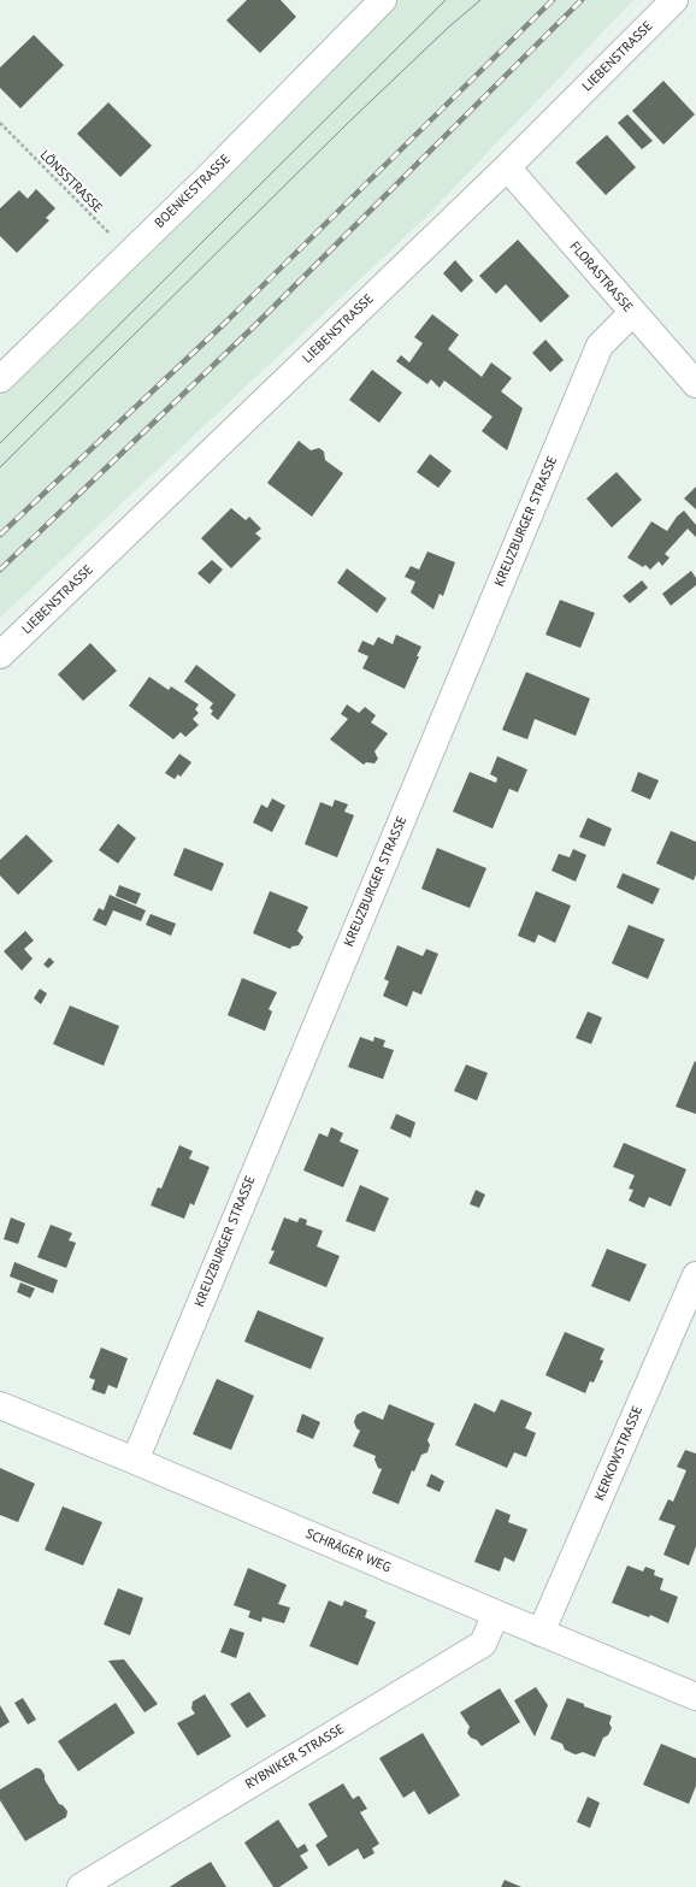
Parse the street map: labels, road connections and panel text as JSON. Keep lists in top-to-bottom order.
{
  "streets": {
    "street": [
      "LIEBENSTRASSE",
      "BOENKESTRASSE",
      "FLORASTRASSE",
      "KREUZBURGER STRASSE",
      "KERKOWSTRASSE",
      "SCHRÄGER WEG",
      "RYBNIKER STRASSE"
    ],
    "path": ["LÖNSSTRASSE"]
  },
  "crossings": [
    ["LIEBENSTRASSE", "FLORASTRASSE"],
    ["LÖNSSTRASSE", "BOENKESTRASSE"],
    ["FLORASTRASSE", "KREUZBURGER STRASSE"],
    ["KREUZBURGER STRASSE", "SCHRÄGER WEG"],
    ["KERKOWSTRASSE", "SCHRÄGER WEG"],
    ["SCHRÄGER WEG", "RYBNIKER STRASSE"]
  ]
}
